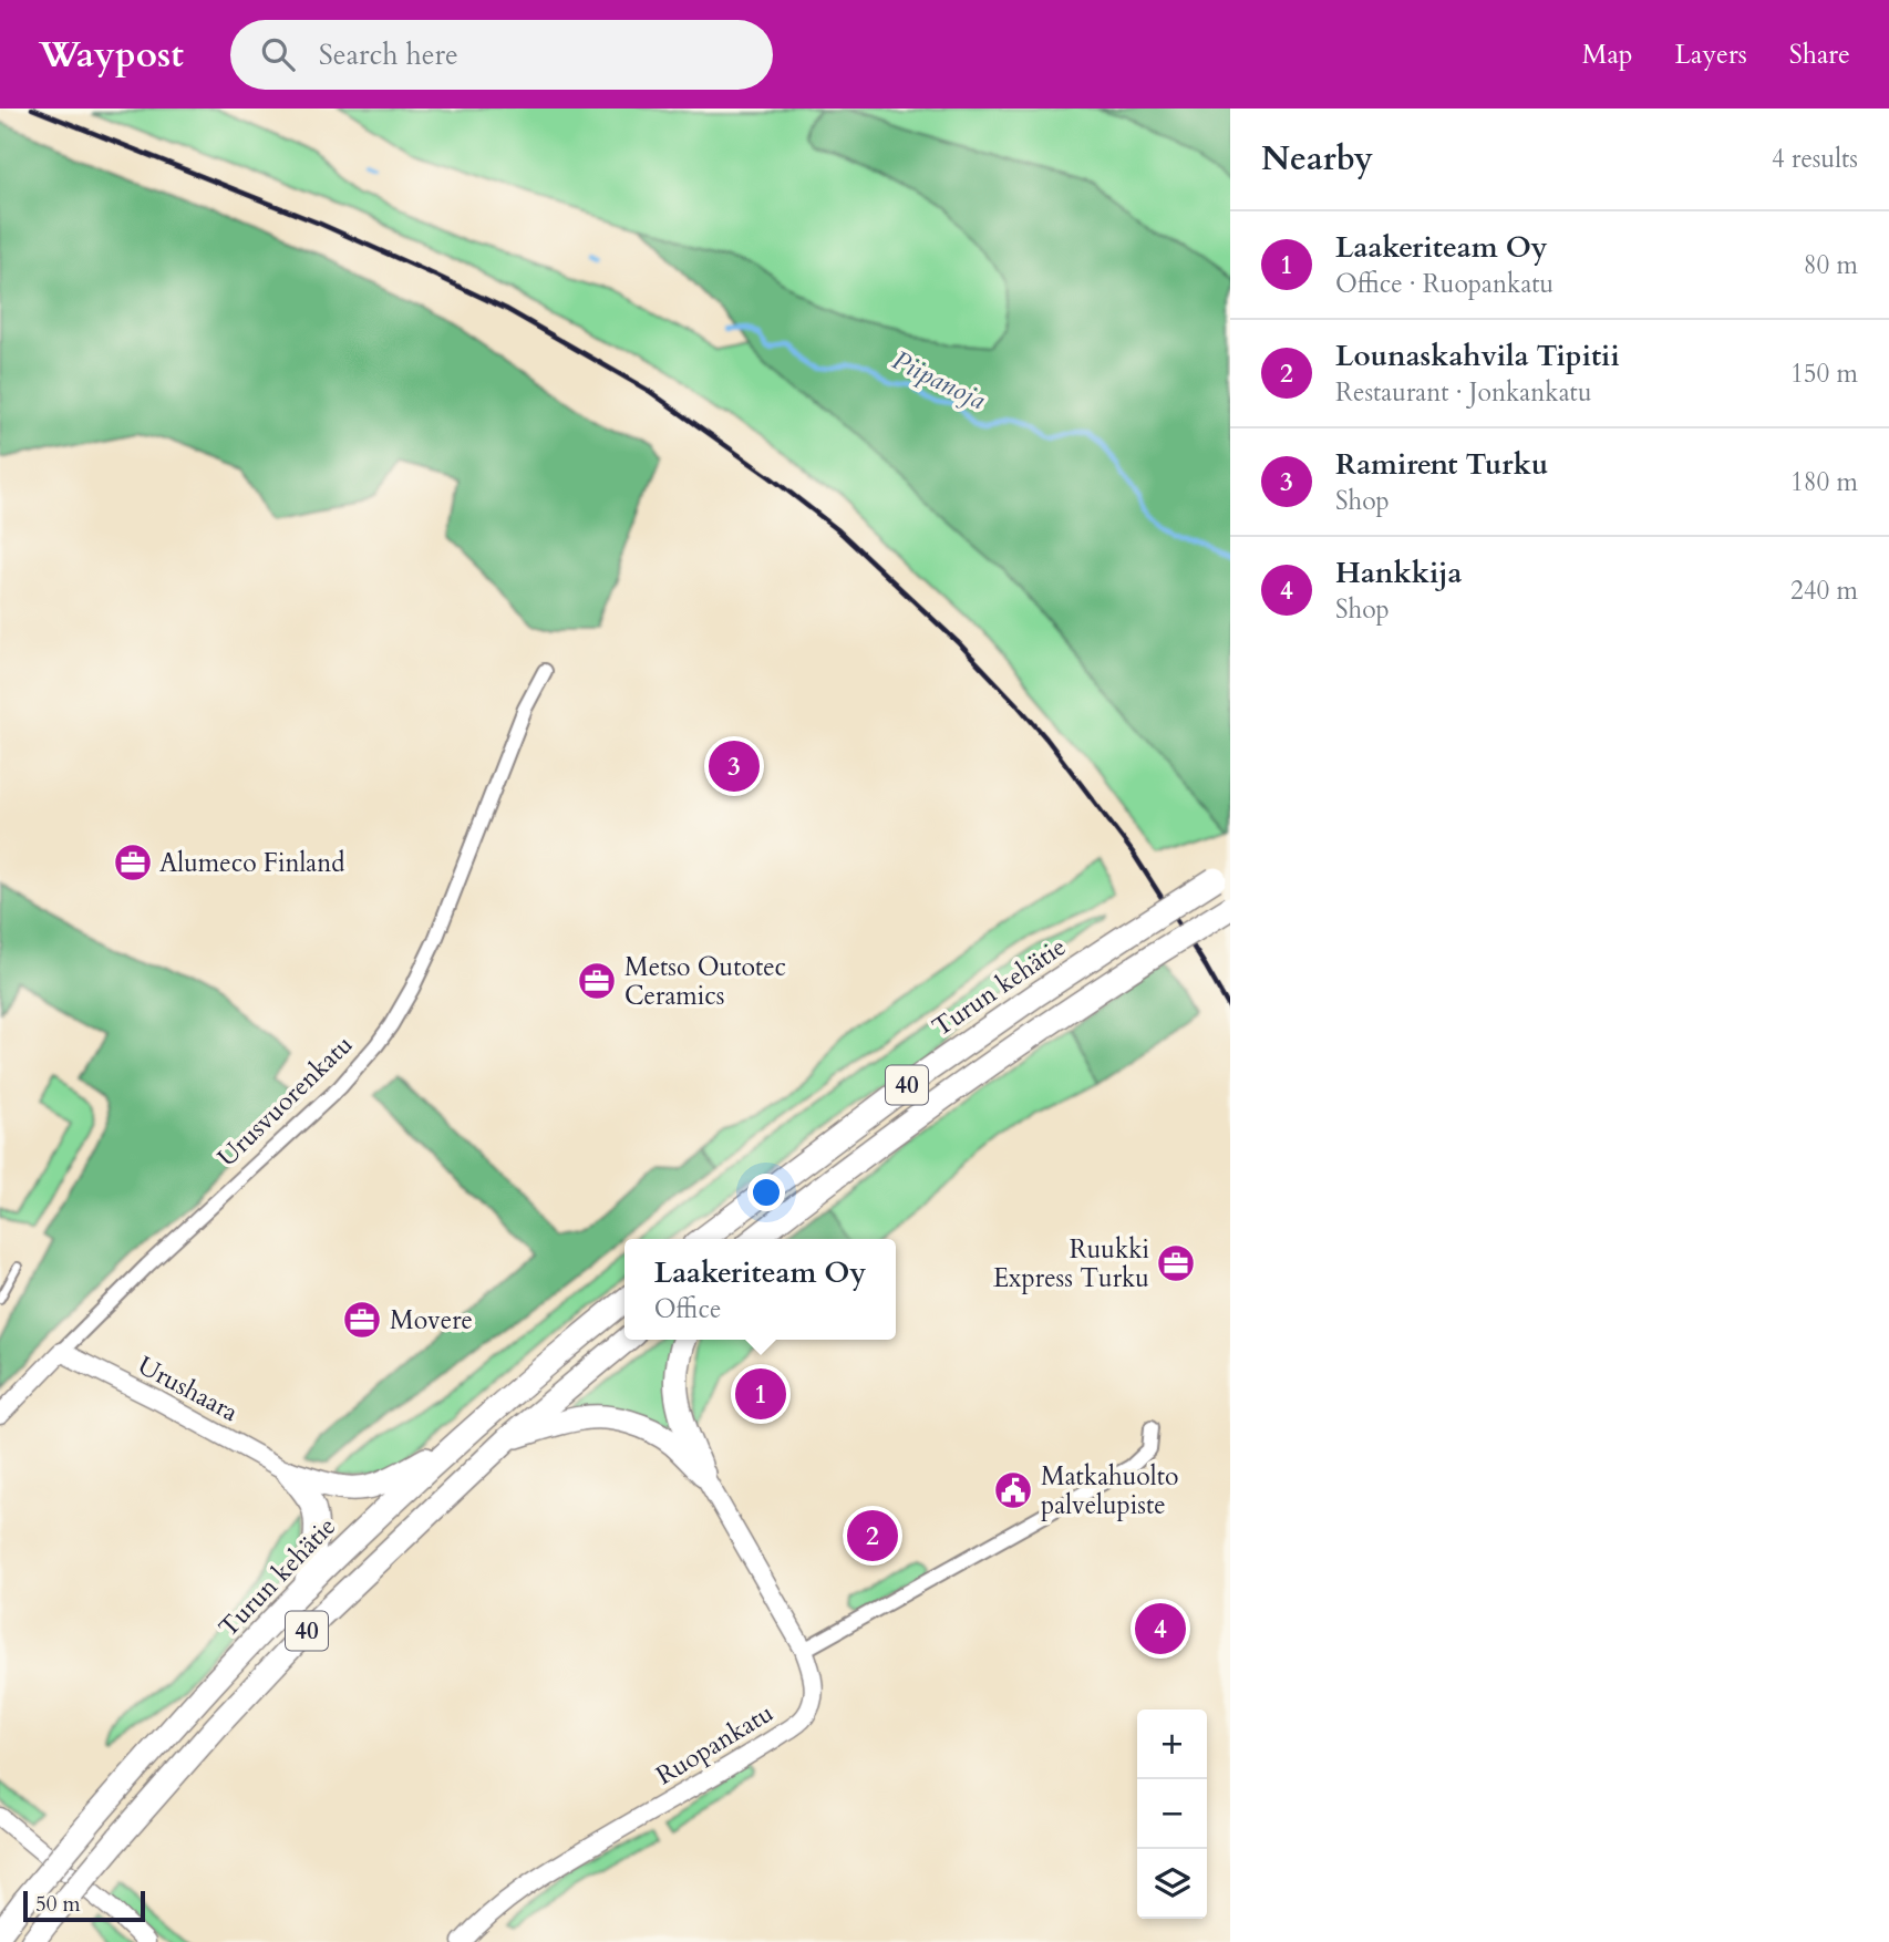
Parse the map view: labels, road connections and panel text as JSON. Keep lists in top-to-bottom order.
{
  "streets": {
    "highway": ["Turun kehätie", "40"],
    "street": ["Urusvuorenkatu", "Urushaara", "Ruopankatu"]
  },
  "crossings": [
    ["Urusvuorenkatu", "Urushaara"]
  ],
  "water": ["Piipanoja"],
  "places": {
    "office": [
      "Alumeco Finland",
      "Metso Outotec Ceramics",
      "Ruukki Express Turku",
      "Movere"
    ],
    "public building": ["Matkahuolto palvelupiste"]
  },
  "scale_bar": "50 m",
  "page": {
    "header": "Waypost",
    "search": "Search here",
    "nav": ["Map", "Layers", "Share"],
    "heading": ["Nearby", "4 results"],
    "list": [
      {
        "mark": "1",
        "name": "Laakeriteam Oy",
        "note": "Office · Ruopankatu",
        "value": "80 m"
      },
      {
        "mark": "2",
        "name": "Lounaskahvila Tipitii",
        "note": "Restaurant · Jonkankatu",
        "value": "150 m"
      },
      {
        "mark": "3",
        "name": "Ramirent Turku",
        "note": "Shop",
        "value": "180 m"
      },
      {
        "mark": "4",
        "name": "Hankkija",
        "note": "Shop",
        "value": "240 m"
      }
    ],
    "pins": [
      "3",
      "1",
      "2",
      "4"
    ],
    "popup": ["Laakeriteam Oy", "Office"],
    "map_buttons": ["+", "−"],
    "scale": "50 m"
  }
}
